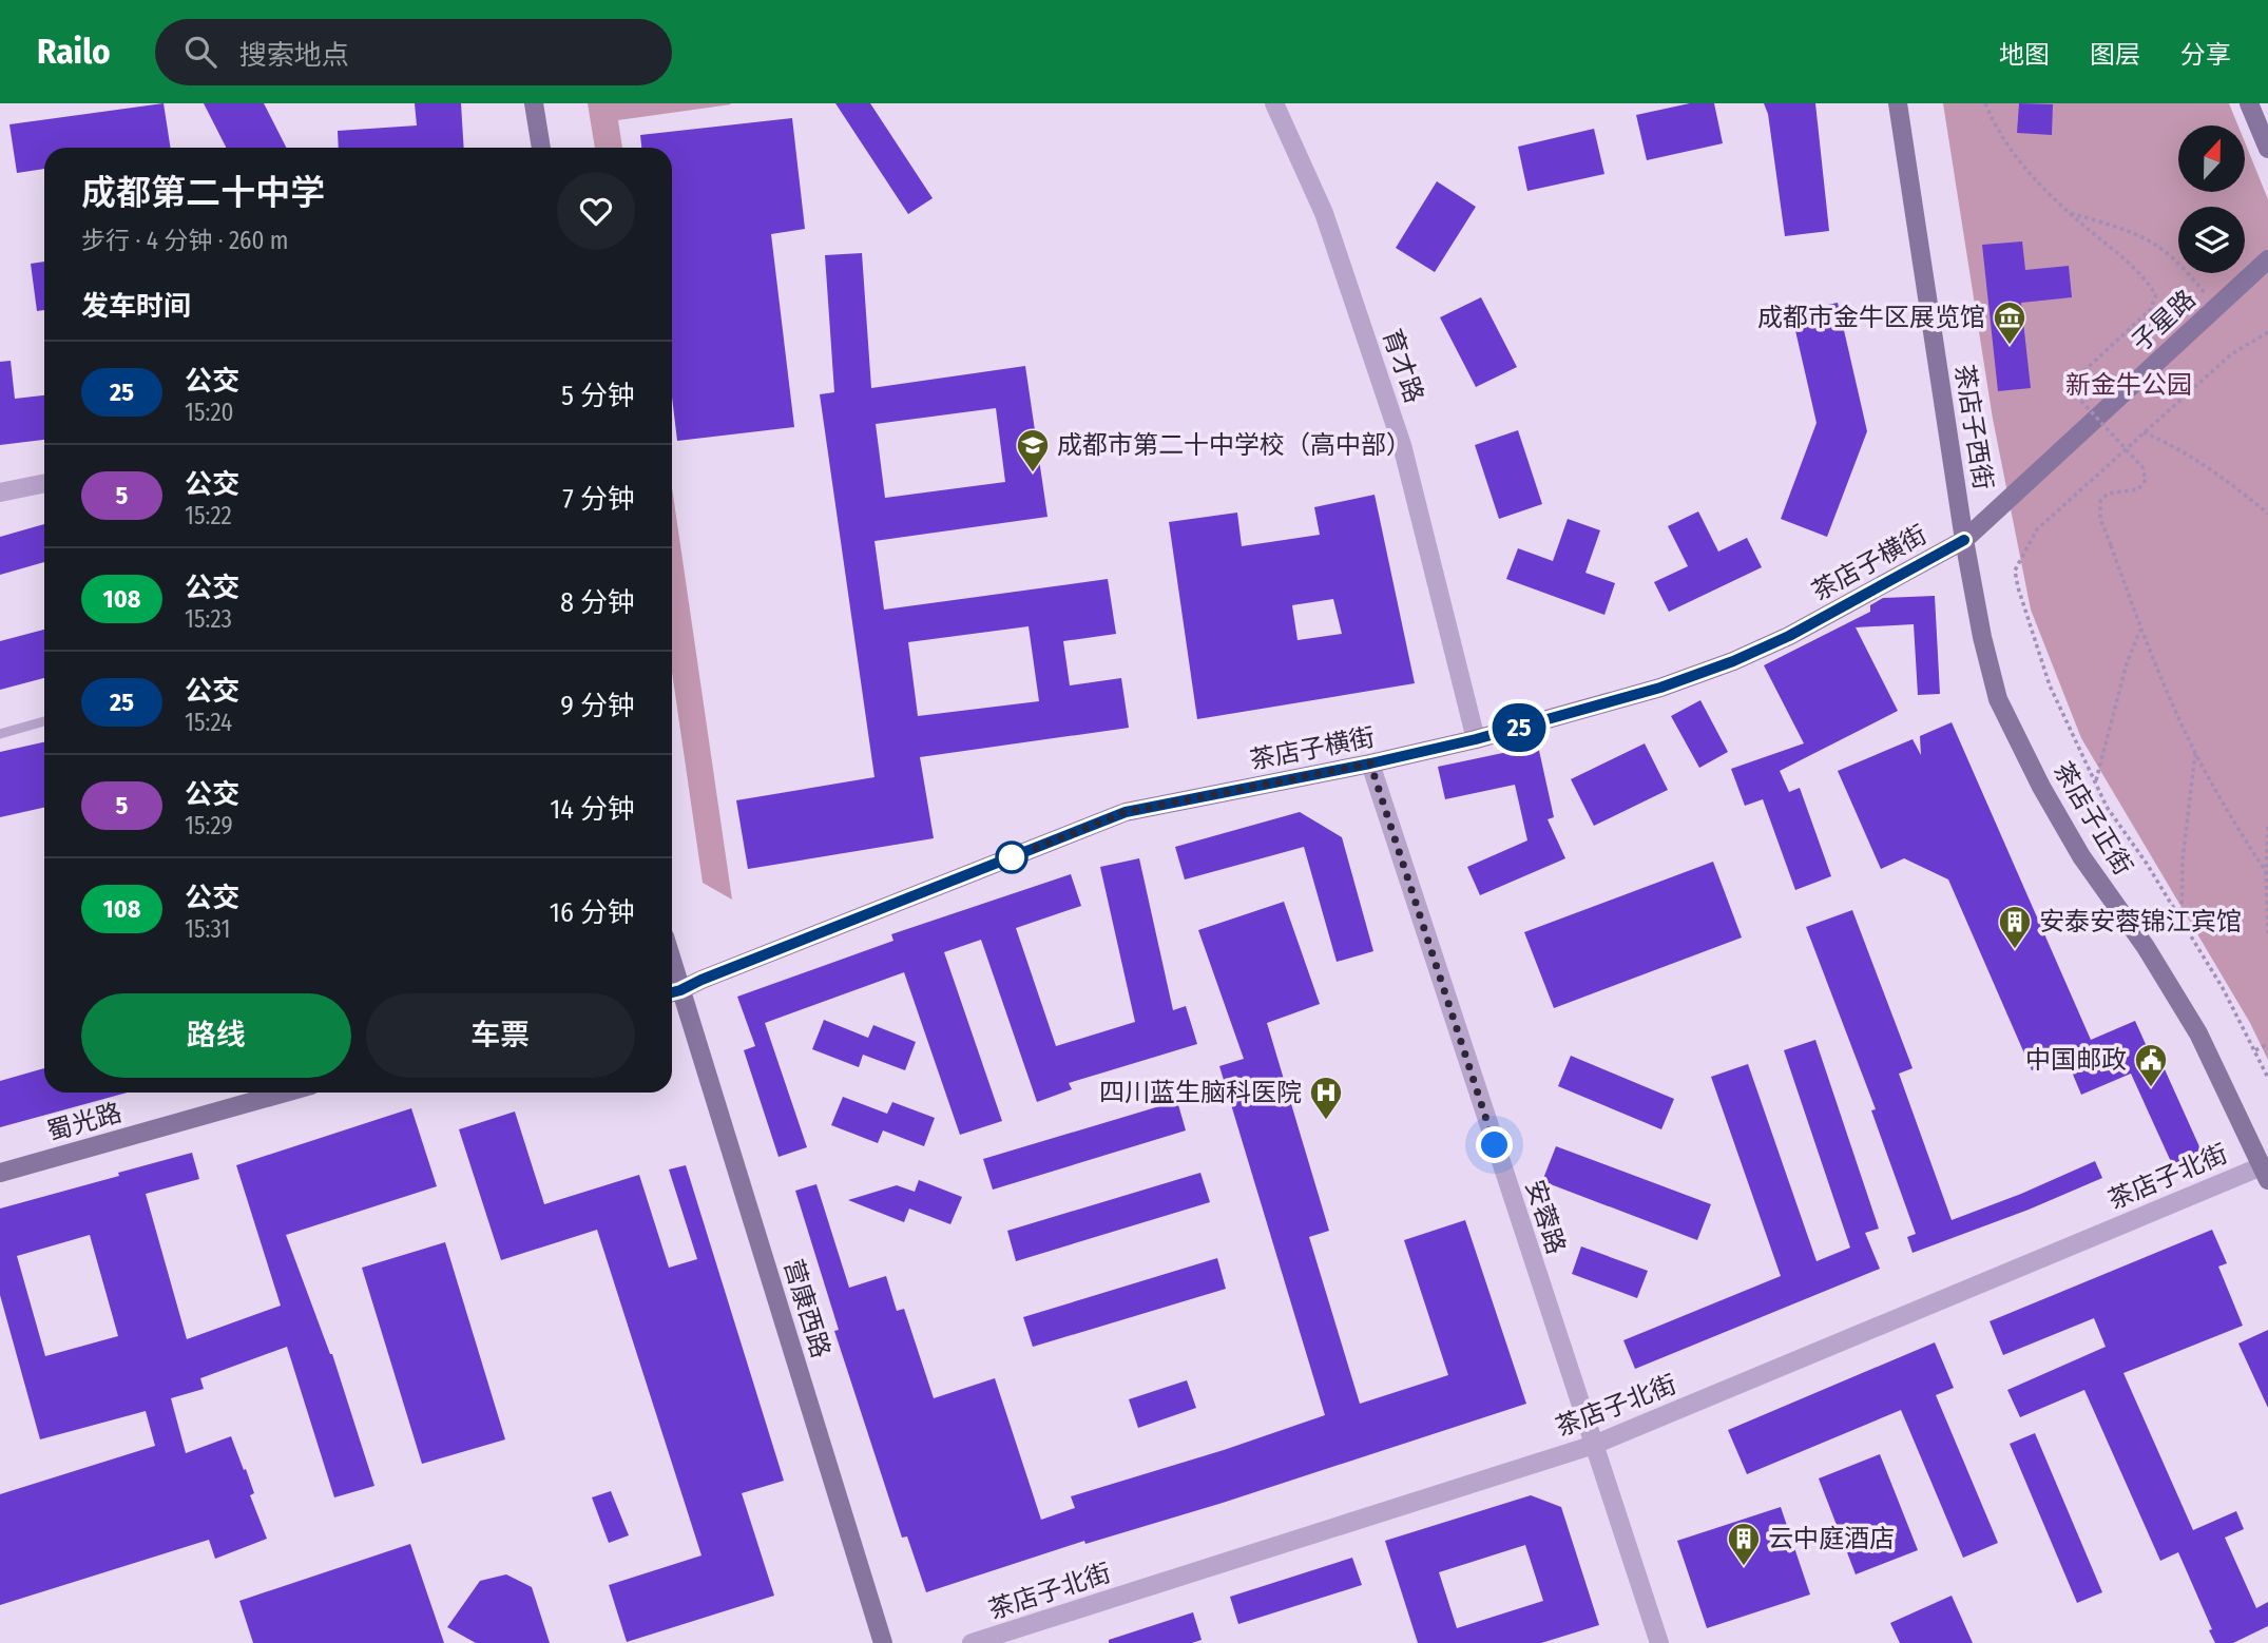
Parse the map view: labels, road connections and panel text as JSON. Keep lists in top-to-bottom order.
{
  "streets": {
    "street": [
      "子星路",
      "育才路",
      "茶店子西街",
      "茶店子横街",
      "茶店子正街",
      "蜀光路",
      "茶店子北街",
      "安蓉路",
      "营康西路"
    ]
  },
  "crossings": [
    ["子星路", "茶店子西街"],
    ["子星路", "茶店子横街"],
    ["子星路", "茶店子正街"],
    ["育才路", "茶店子横街"],
    ["茶店子西街", "茶店子横街"],
    ["茶店子西街", "茶店子正街"],
    ["茶店子横街", "茶店子正街"],
    ["茶店子横街", "安蓉路"],
    ["茶店子横街", "营康西路"],
    ["茶店子正街", "茶店子北街"],
    ["茶店子北街", "安蓉路"]
  ],
  "parks": ["新金牛公园"],
  "places": {
    "museum": ["成都市金牛区展览馆"],
    "school or university": ["成都市第二十中学校（高中部）"],
    "building": ["安泰安蓉锦江宾馆", "云中庭酒店"],
    "public building": ["中国邮政"],
    "hospital": ["四川蓝生脑科医院"]
  },
  "lines": ["bus line 25"],
  "north": "top",
  "page": {
    "header": "Railo",
    "search": "搜索地点",
    "nav": ["地图", "图层", "分享"],
    "on_map": "25",
    "heading": [
      ["成都第二十中学", "步行 · 4 分钟 · 260 m"],
      "发车时间"
    ],
    "list": [
      {
        "mark": "25",
        "name": "公交",
        "note": "15:20",
        "value": "5 分钟"
      },
      {
        "mark": "5",
        "name": "公交",
        "note": "15:22",
        "value": "7 分钟"
      },
      {
        "mark": "108",
        "name": "公交",
        "note": "15:23",
        "value": "8 分钟"
      },
      {
        "mark": "25",
        "name": "公交",
        "note": "15:24",
        "value": "9 分钟"
      },
      {
        "mark": "5",
        "name": "公交",
        "note": "15:29",
        "value": "14 分钟"
      },
      {
        "mark": "108",
        "name": "公交",
        "note": "15:31",
        "value": "16 分钟"
      }
    ],
    "buttons": ["路线", "车票"]
  }
}
